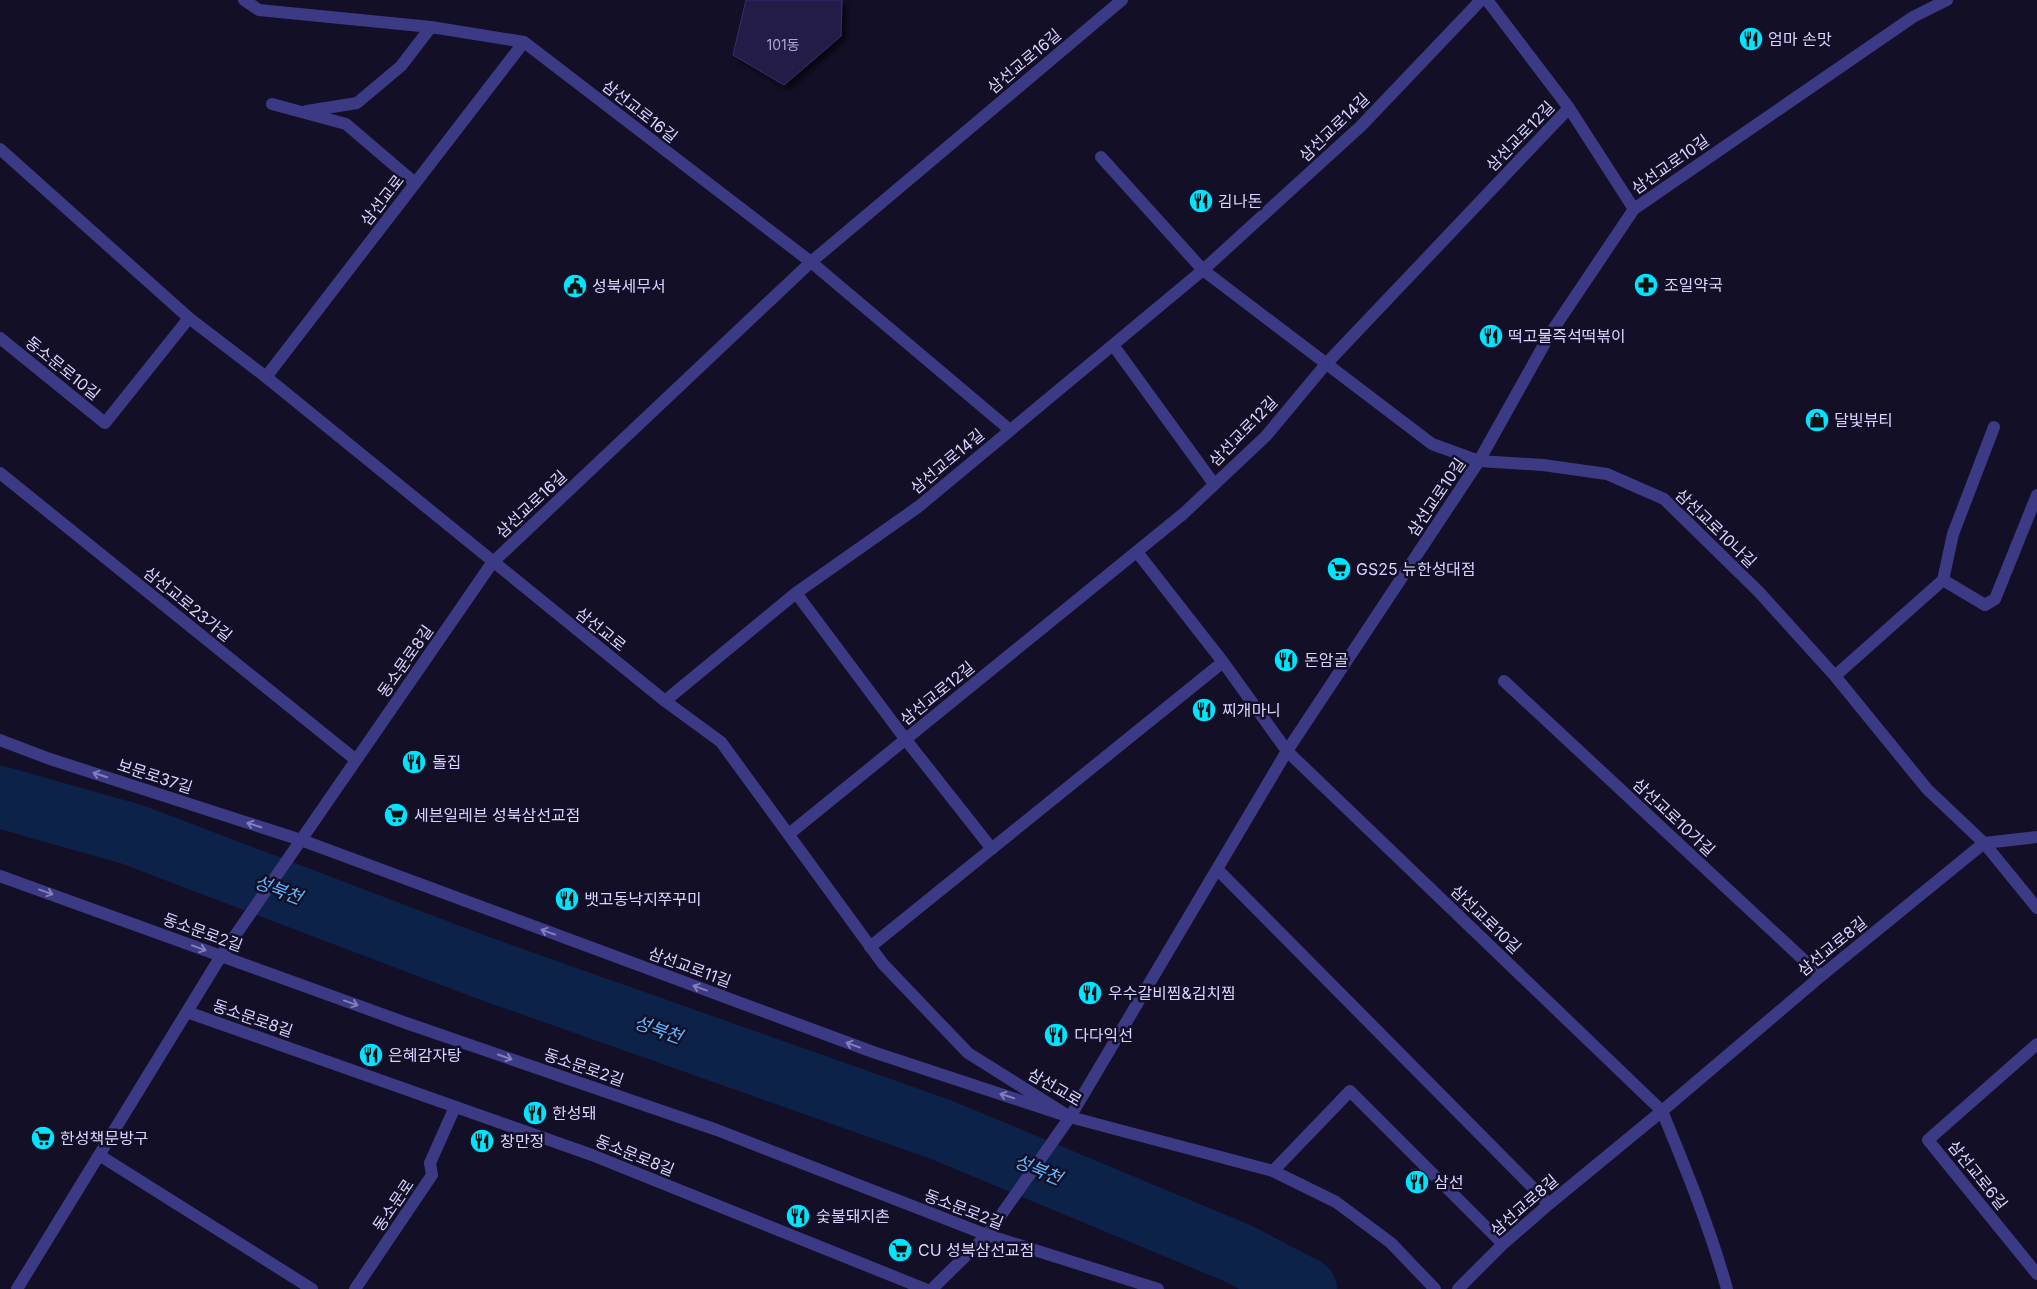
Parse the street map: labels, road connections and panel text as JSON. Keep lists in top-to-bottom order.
{
  "streets": {
    "street": [
      "삼선교로16길",
      "삼선교로14길",
      "삼선교로12길",
      "삼선교로10길",
      "삼선교로",
      "동소문로10길",
      "삼선교로10나길",
      "삼선교로23가길",
      "동소문로8길",
      "보문로37길",
      "삼선교로10가길",
      "동소문로2길",
      "삼선교로8길",
      "삼선교로11길",
      "삼선교로6길",
      "동소문로"
    ]
  },
  "crossings": [
    ["삼선교로16길", "삼선교로14길"],
    ["삼선교로16길", "삼선교로"],
    ["삼선교로16길", "동소문로8길"],
    ["삼선교로14길", "삼선교로"],
    ["삼선교로12길", "삼선교로10길"],
    ["삼선교로12길", "삼선교로"],
    ["삼선교로10길", "삼선교로"],
    ["삼선교로10길", "삼선교로10나길"],
    ["삼선교로10길", "동소문로2길"],
    ["삼선교로10길", "삼선교로8길"],
    ["삼선교로10길", "삼선교로11길"],
    ["삼선교로", "동소문로10길"],
    ["삼선교로", "동소문로8길"],
    ["삼선교로", "삼선교로11길"],
    ["삼선교로10나길", "삼선교로8길"],
    ["삼선교로23가길", "동소문로8길"],
    ["동소문로8길", "보문로37길"],
    ["동소문로8길", "동소문로2길"],
    ["동소문로8길", "삼선교로11길"],
    ["동소문로8길", "동소문로"],
    ["보문로37길", "삼선교로11길"],
    ["삼선교로10가길", "삼선교로8길"]
  ],
  "one_way": ["보문로37길", "동소문로2길", "삼선교로11길"],
  "water": ["성북천"],
  "places": {
    "restaurant": [
      "엄마 손맛",
      "김나돈",
      "떡고물즉석떡볶이",
      "돈암골",
      "찌개마니",
      "돌집",
      "뱃고동낙지쭈꾸미",
      "우수갈비찜&김치찜",
      "다다익선",
      "은혜감자탕",
      "한성돼",
      "창만정",
      "삼선",
      "숯불돼지촌"
    ],
    "pharmacy": ["조일약국"],
    "public building": ["성북세무서"],
    "shop": ["달빛뷰티"],
    "supermarket": [
      "GS25 뉴한성대점",
      "세븐일레븐 성북삼선교점",
      "한성책문방구",
      "CU 성북삼선교점"
    ]
  },
  "house_numbers": ["101동"]
}
